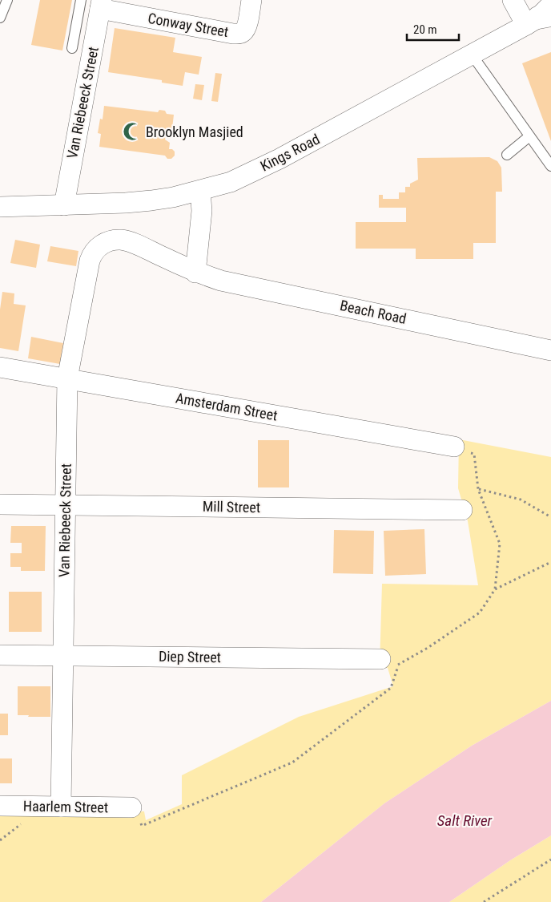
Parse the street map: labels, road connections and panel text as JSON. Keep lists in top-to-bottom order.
{
  "streets": {
    "street": [
      "Conway Street",
      "Van Riebeeck Street",
      "Kings Road",
      "Beach Road",
      "Amsterdam Street",
      "Mill Street",
      "Diep Street",
      "Haarlem Street"
    ]
  },
  "crossings": [
    ["Conway Street", "Van Riebeeck Street"],
    ["Van Riebeeck Street", "Kings Road"],
    ["Van Riebeeck Street", "Beach Road"],
    ["Van Riebeeck Street", "Amsterdam Street"],
    ["Van Riebeeck Street", "Mill Street"],
    ["Van Riebeeck Street", "Diep Street"],
    ["Van Riebeeck Street", "Haarlem Street"]
  ],
  "water": ["Salt River"],
  "places": {
    "mosque": ["Brooklyn Masjied"]
  },
  "scale_bar": "20 m"
}
